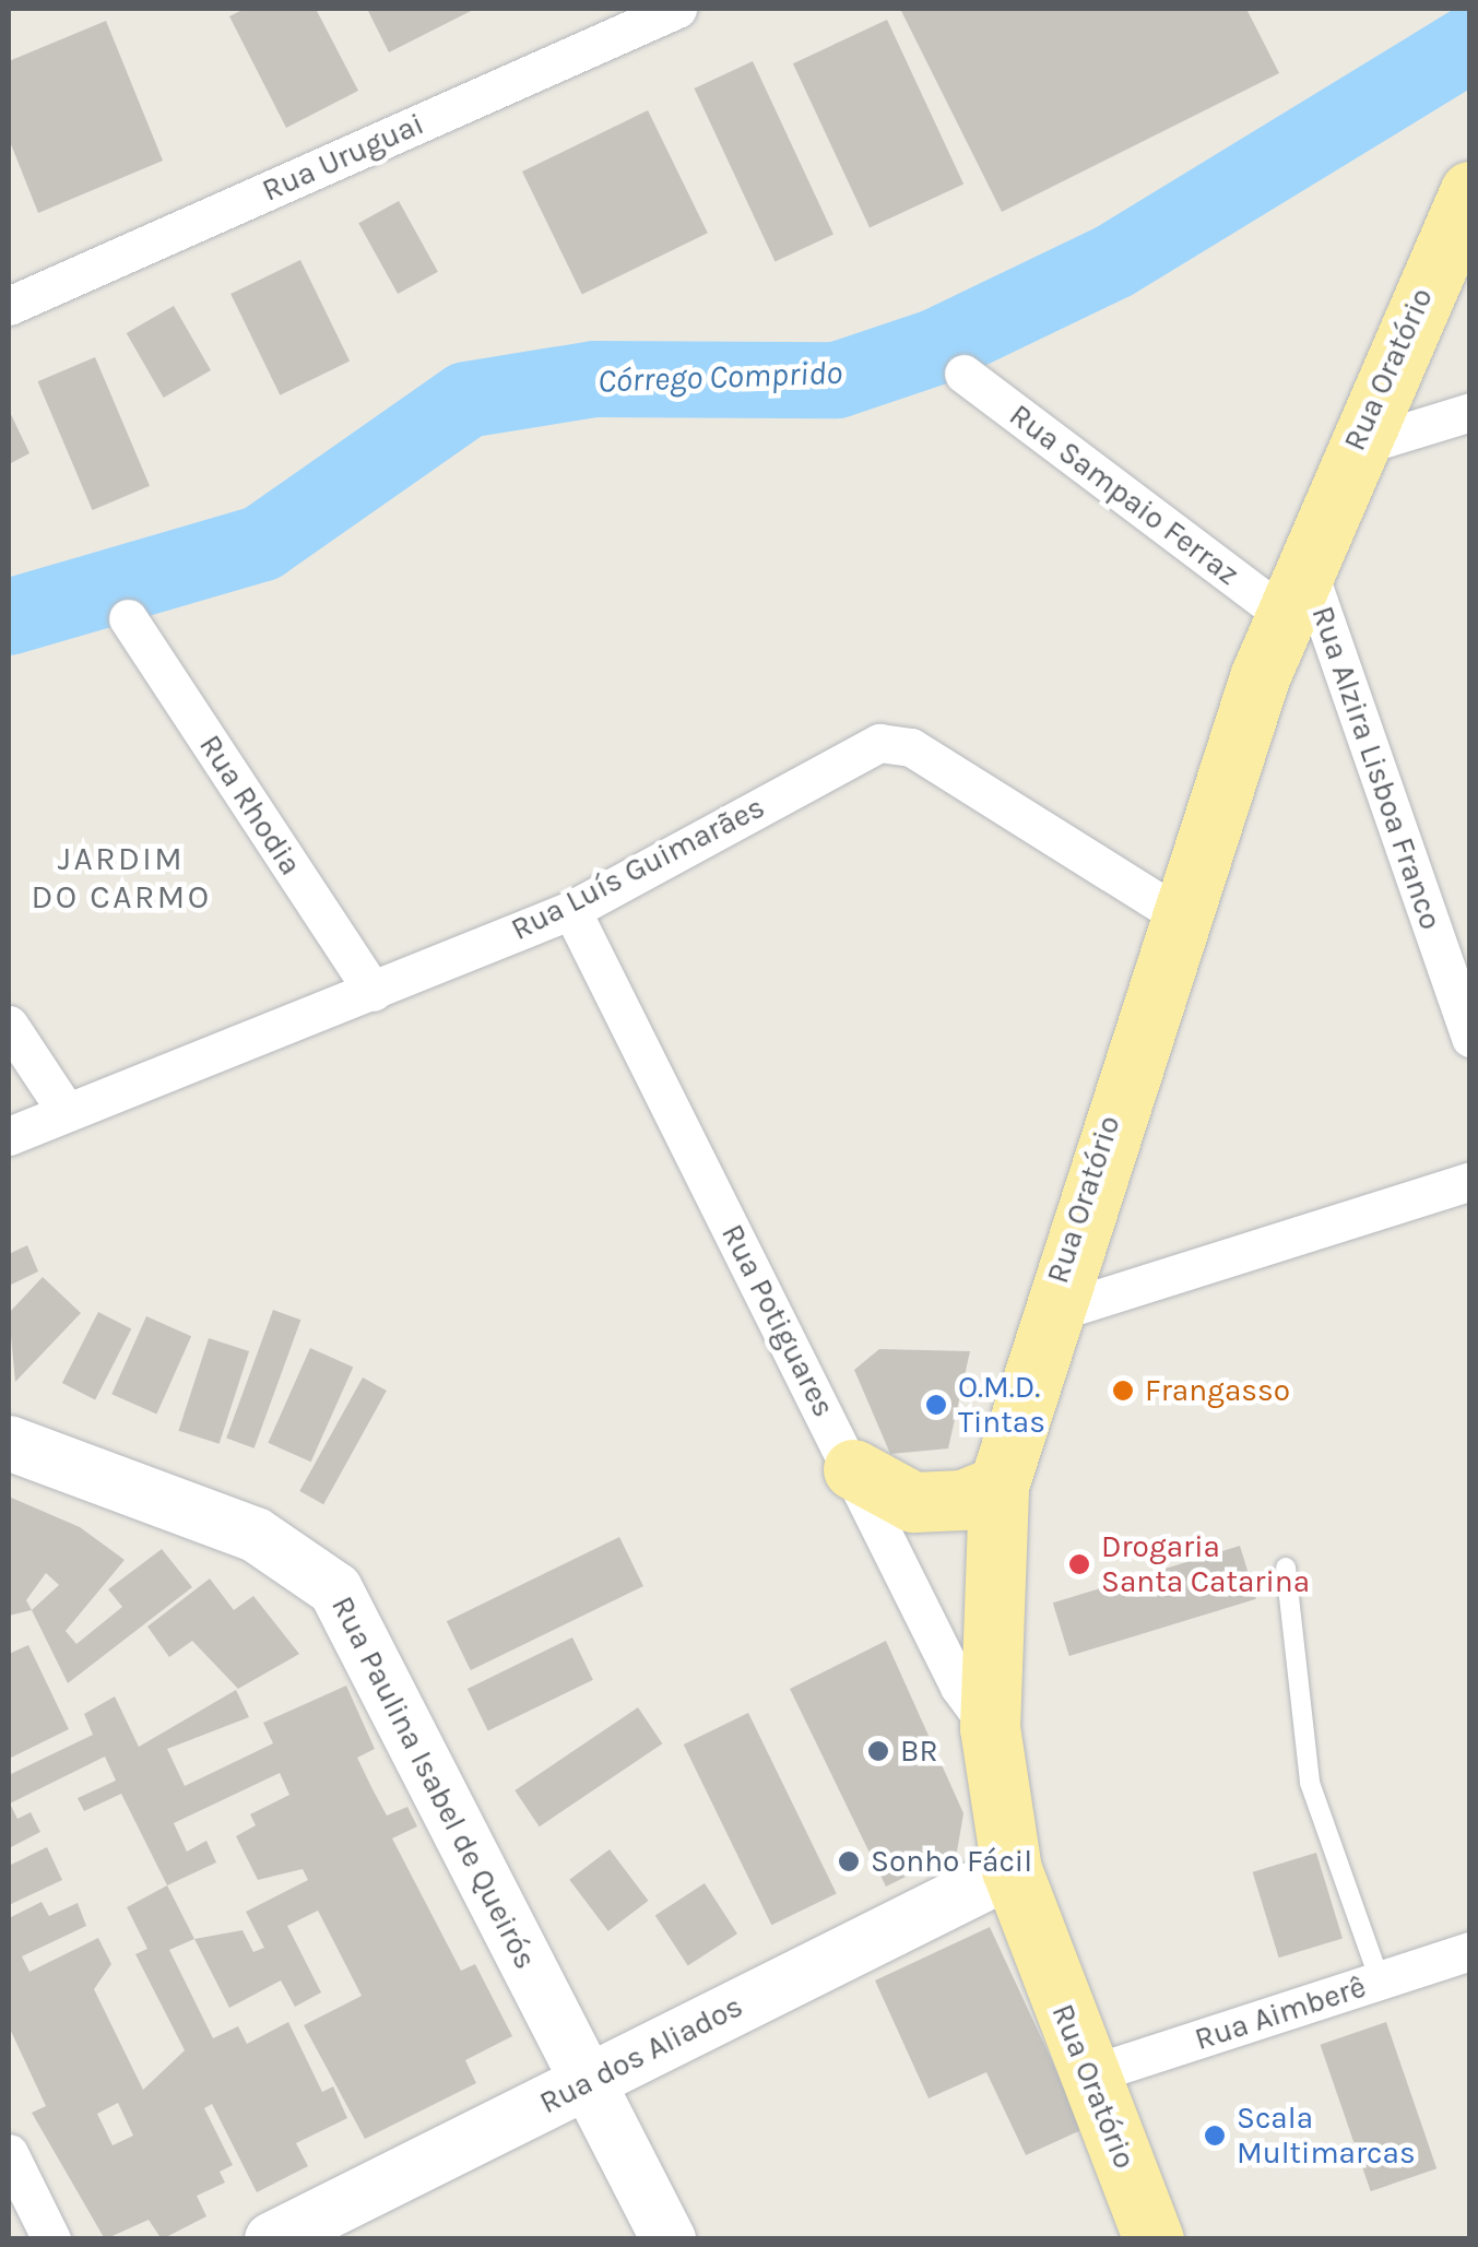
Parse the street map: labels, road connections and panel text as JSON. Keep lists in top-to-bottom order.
{
  "streets": {
    "main road": ["Rua Oratório"],
    "street": [
      "Rua Uruguai",
      "Rua Sampaio Ferraz",
      "Rua Alzira Lisboa Franco",
      "Rua Rhodia",
      "Rua Luís Guimarães",
      "Rua Potiguares",
      "Rua Paulina Isabel de Queirós",
      "Rua Aimberê",
      "Rua dos Aliados"
    ]
  },
  "crossings": [
    ["Rua Oratório", "Rua Sampaio Ferraz"],
    ["Rua Oratório", "Rua Alzira Lisboa Franco"],
    ["Rua Oratório", "Rua Luís Guimarães"],
    ["Rua Oratório", "Rua Potiguares"],
    ["Rua Oratório", "Rua Aimberê"],
    ["Rua Oratório", "Rua dos Aliados"],
    ["Rua Sampaio Ferraz", "Rua Alzira Lisboa Franco"],
    ["Rua Rhodia", "Rua Luís Guimarães"],
    ["Rua Luís Guimarães", "Rua Potiguares"],
    ["Rua Paulina Isabel de Queirós", "Rua dos Aliados"]
  ],
  "districts": ["JARDIM DO CARMO"],
  "water": ["Córrego Comprido"],
  "places": [
    "Frangasso",
    "O.M.D. Tintas",
    "Drogaria Santa Catarina",
    "BR",
    "Sonho Fácil",
    "Scala Multimarcas"
  ]
}
